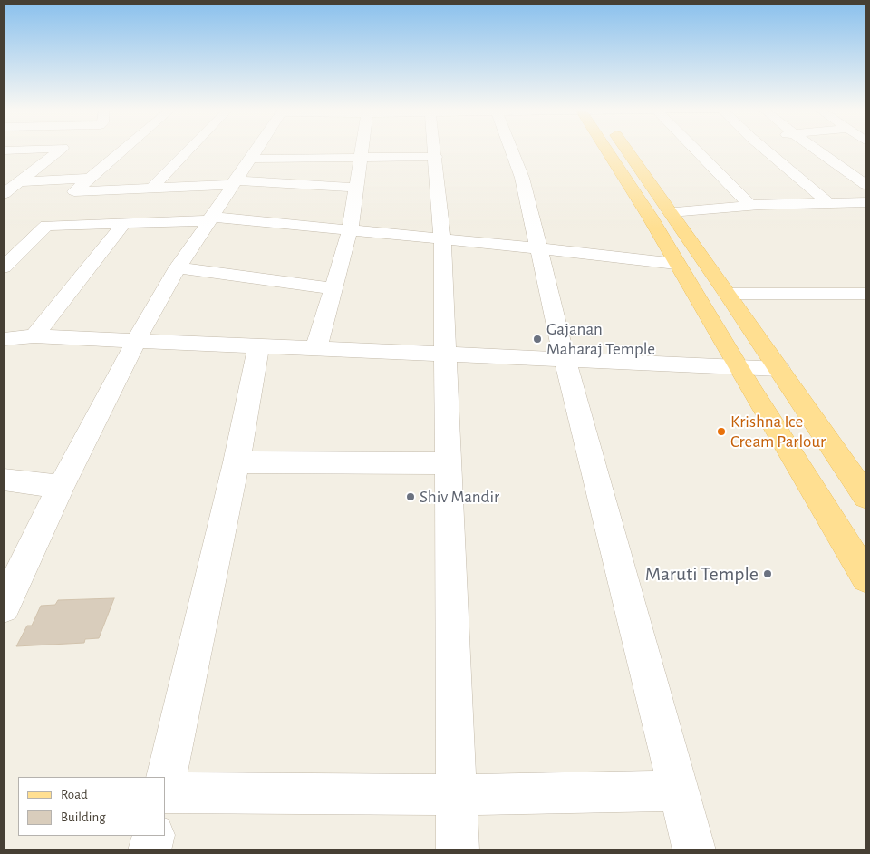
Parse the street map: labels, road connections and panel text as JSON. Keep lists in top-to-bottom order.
{
  "places": [
    "Gajanan Maharaj Temple",
    "Krishna Ice Cream Parlour",
    "Shiv Mandir",
    "Maruti Temple"
  ],
  "legend": ["Road", "Building"]
}
